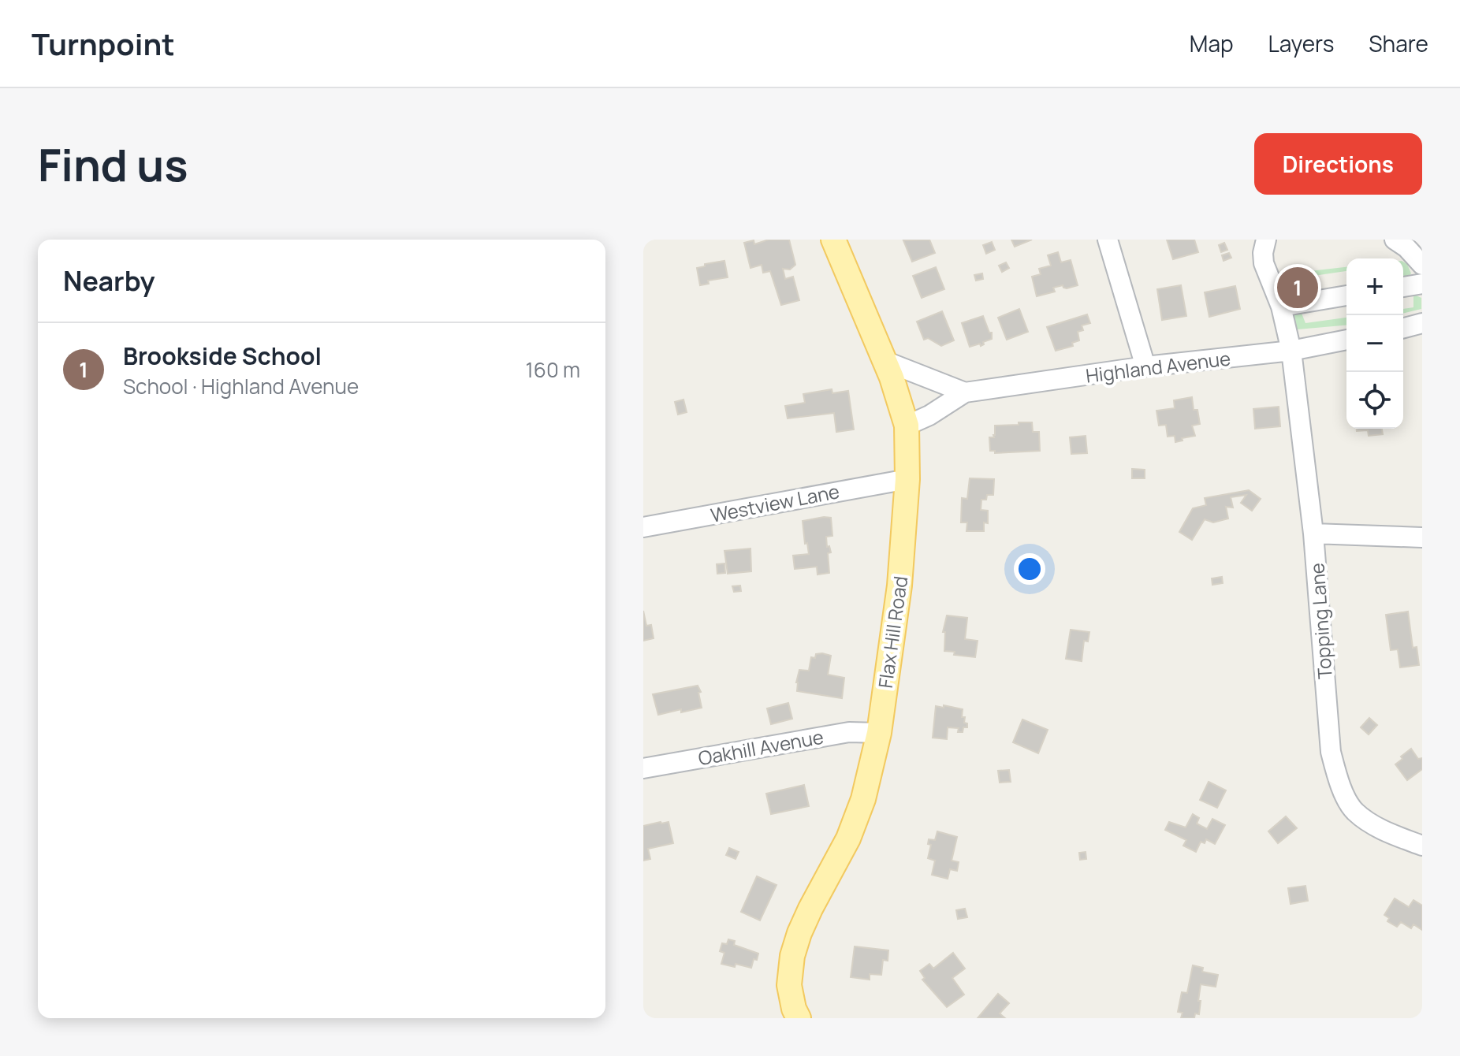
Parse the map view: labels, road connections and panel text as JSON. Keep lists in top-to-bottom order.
{
  "streets": {
    "main road": ["Flax Hill Road"],
    "street": [
      "Highland Avenue",
      "Westview Lane",
      "Topping Lane",
      "Oakhill Avenue"
    ]
  },
  "crossings": [
    ["Highland Avenue", "Topping Lane"],
    ["Highland Avenue", "Flax Hill Road"],
    ["Westview Lane", "Flax Hill Road"],
    ["Flax Hill Road", "Oakhill Avenue"]
  ],
  "page": {
    "header": "Turnpoint",
    "nav": ["Map", "Layers", "Share"],
    "buttons": "Directions",
    "title": "Find us",
    "heading": "Nearby",
    "map_buttons": ["+", "−"],
    "pins": "1",
    "list": [
      {
        "mark": "1",
        "name": "Brookside School",
        "note": "School · Highland Avenue",
        "value": "160 m"
      }
    ]
  }
}
